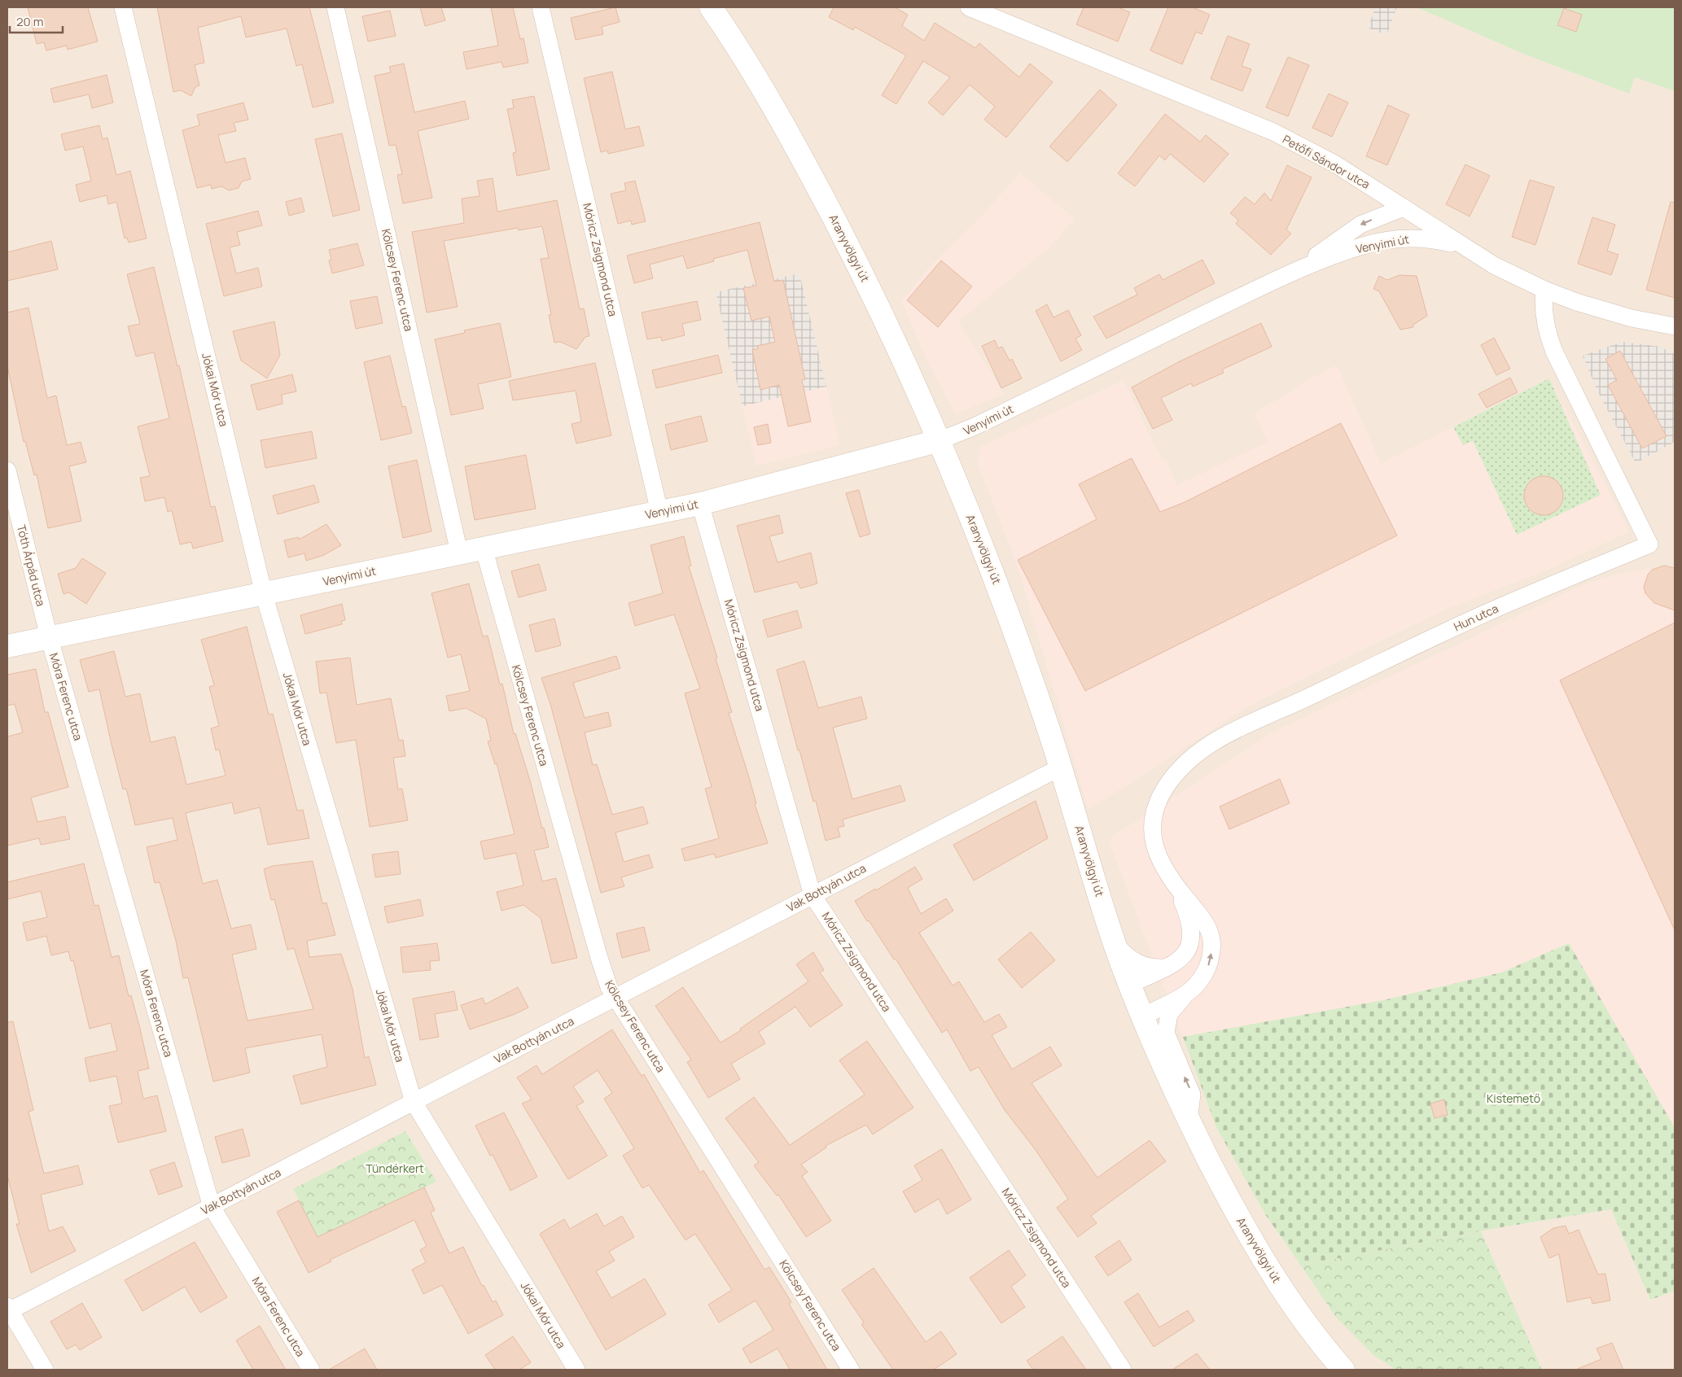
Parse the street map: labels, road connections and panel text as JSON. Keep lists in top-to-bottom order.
{
  "streets": {
    "street": [
      "Petőfi Sándor utca",
      "Venyimi út",
      "Aranyvölgyi út",
      "Móricz Zsigmond utca",
      "Kölcsey Ferenc utca",
      "Jókai Mór utca",
      "Tóth Árpád utca",
      "Hun utca",
      "Móra Ferenc utca",
      "Vak Bottyán utca"
    ]
  },
  "crossings": [
    ["Petőfi Sándor utca", "Venyimi út"],
    ["Petőfi Sándor utca", "Hun utca"],
    ["Venyimi út", "Aranyvölgyi út"],
    ["Venyimi út", "Móricz Zsigmond utca"],
    ["Venyimi út", "Kölcsey Ferenc utca"],
    ["Venyimi út", "Jókai Mór utca"],
    ["Venyimi út", "Tóth Árpád utca"],
    ["Venyimi út", "Móra Ferenc utca"],
    ["Aranyvölgyi út", "Hun utca"],
    ["Aranyvölgyi út", "Vak Bottyán utca"],
    ["Móricz Zsigmond utca", "Vak Bottyán utca"],
    ["Kölcsey Ferenc utca", "Vak Bottyán utca"],
    ["Jókai Mór utca", "Vak Bottyán utca"],
    ["Tóth Árpád utca", "Móra Ferenc utca"],
    ["Móra Ferenc utca", "Vak Bottyán utca"]
  ],
  "parks": ["Kistemető", "Tündérkert"],
  "scale_bar": "20 m"
}
